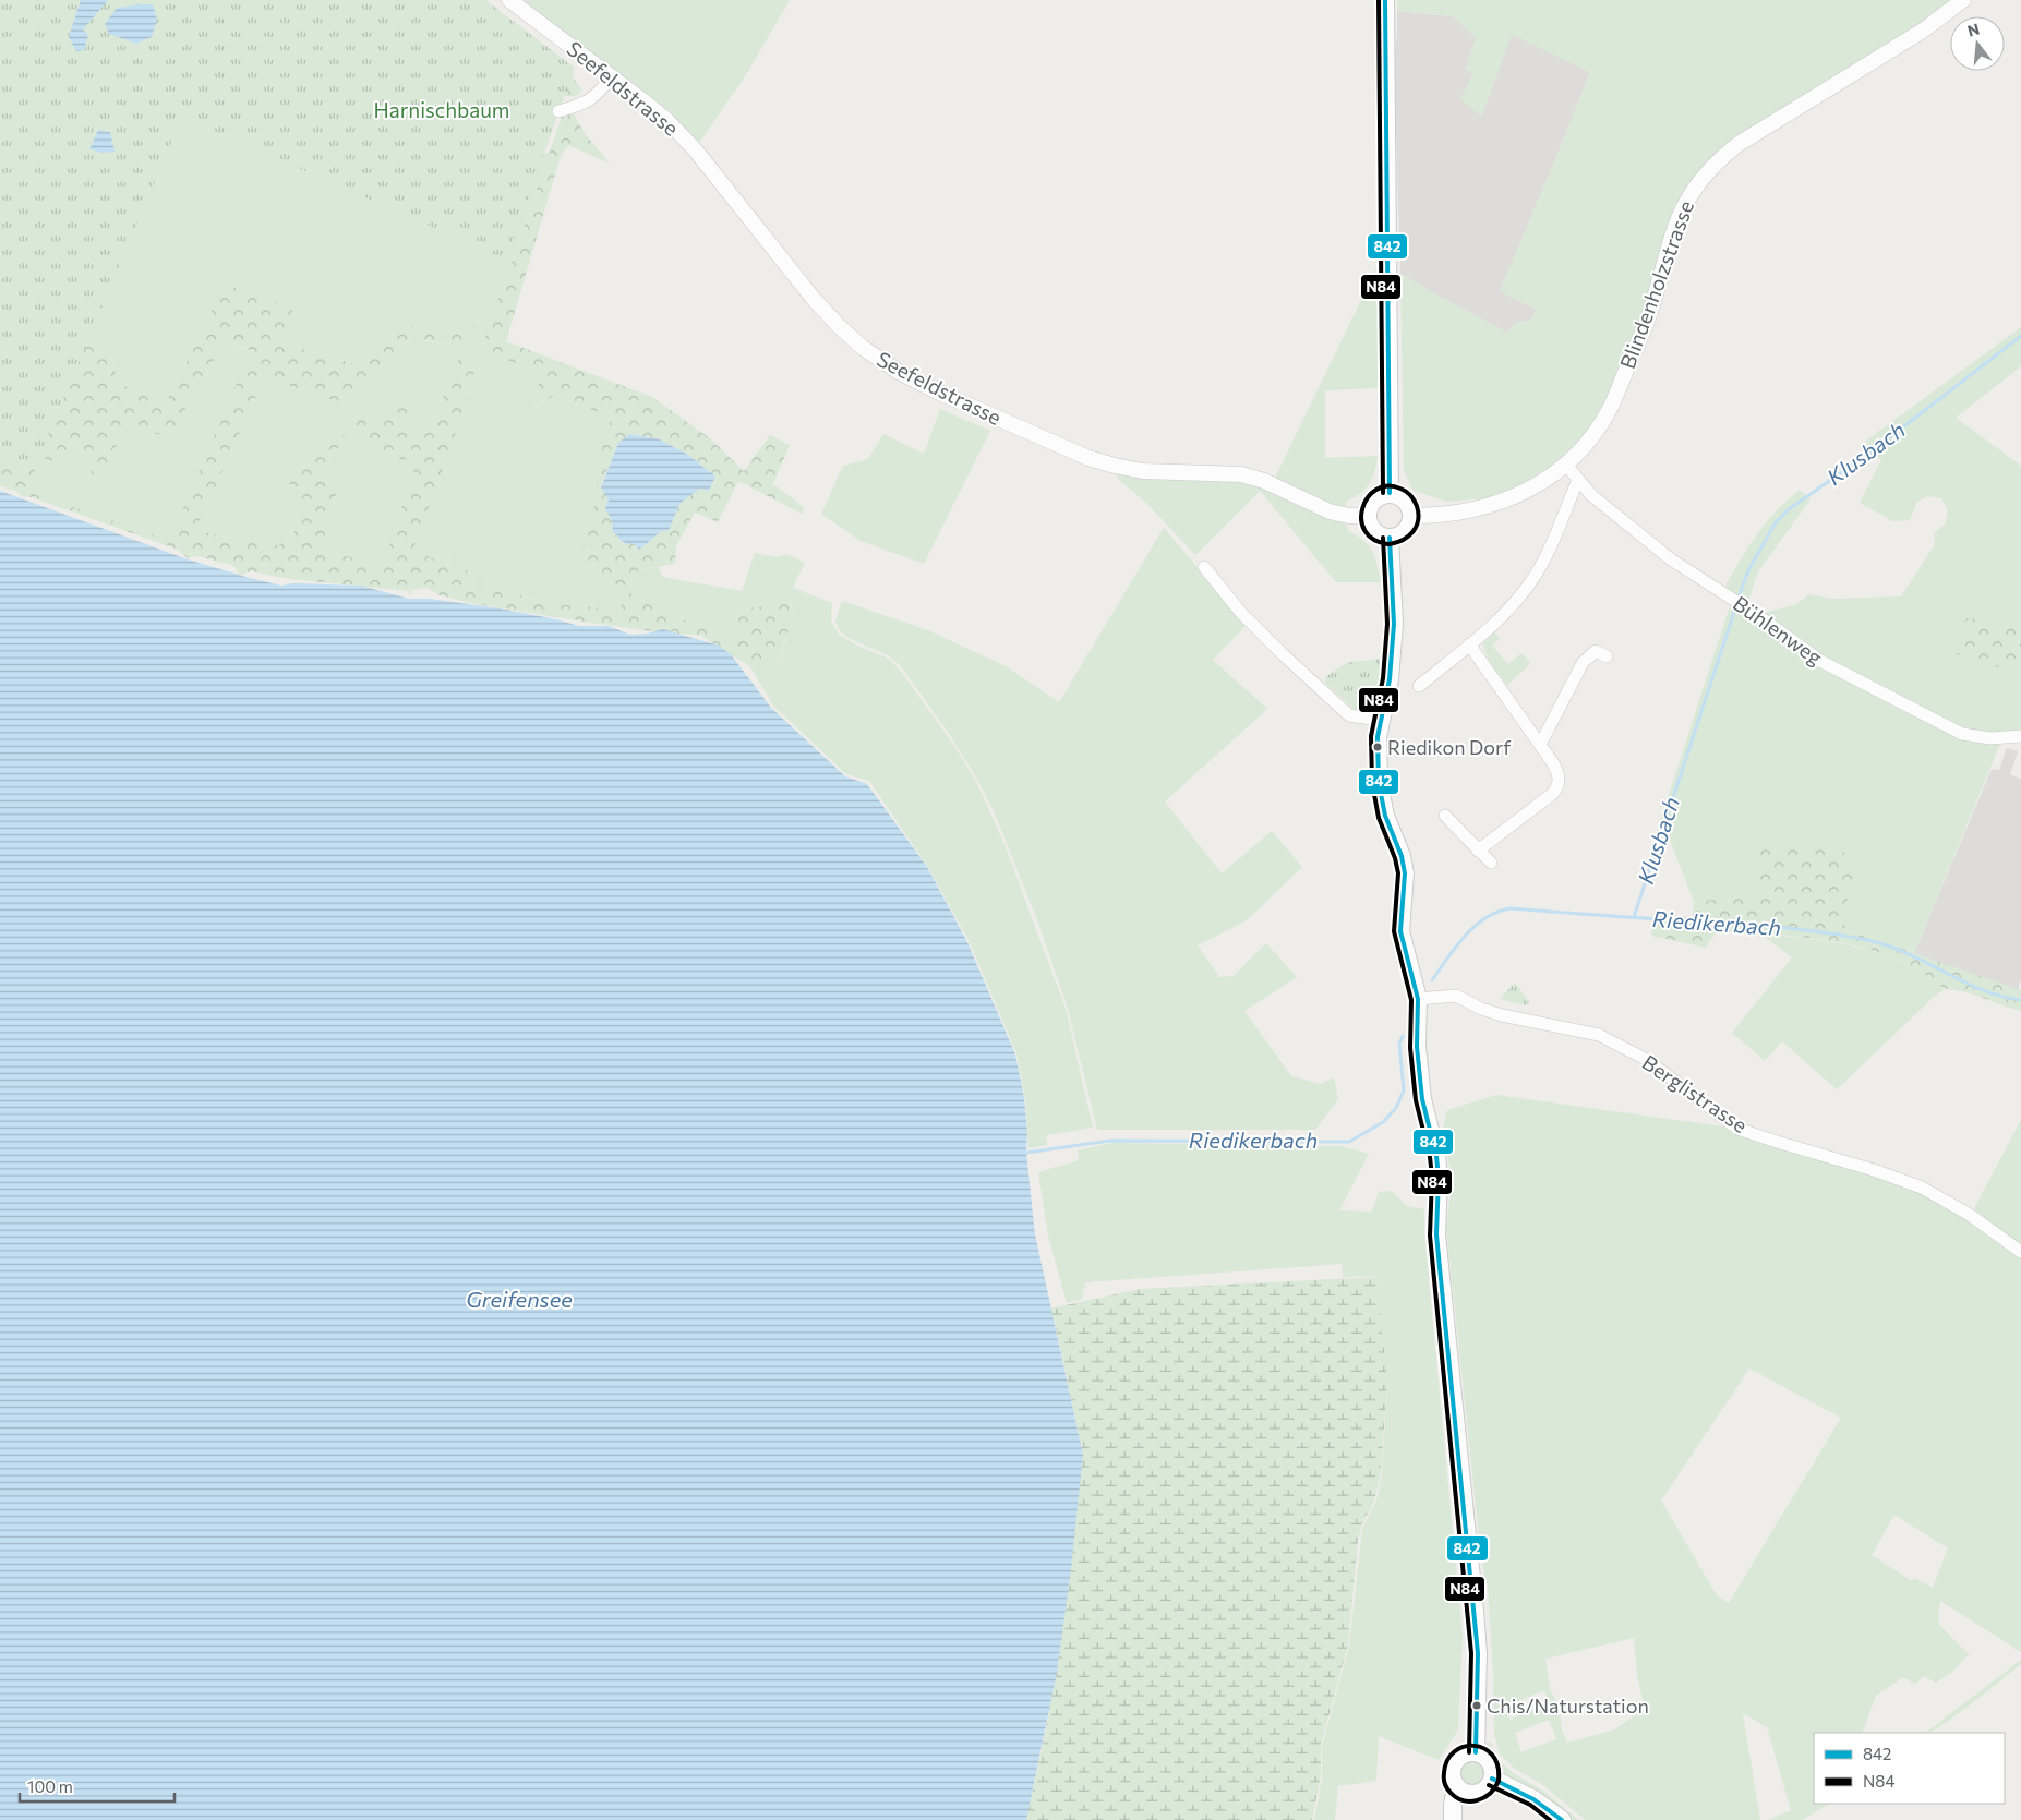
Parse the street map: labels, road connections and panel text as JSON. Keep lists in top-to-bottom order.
{
  "streets": {
    "street": [
      "Seefeldstrasse",
      "Blindenholzstrasse",
      "Bühlenweg",
      "Berglistrasse"
    ]
  },
  "crossings": [
    ["Seefeldstrasse", "Blindenholzstrasse"],
    ["Blindenholzstrasse", "Bühlenweg"]
  ],
  "water": ["Klusbach", "Riedikerbach", "Greifensee"],
  "parks": ["Harnischbaum"],
  "places": ["Riedikon Dorf", "Chis/Naturstation"],
  "lines": ["transit line 842", "transit line N84"],
  "legend": ["842", "N84"],
  "scale_bar": "100 m",
  "north": "top"
}
